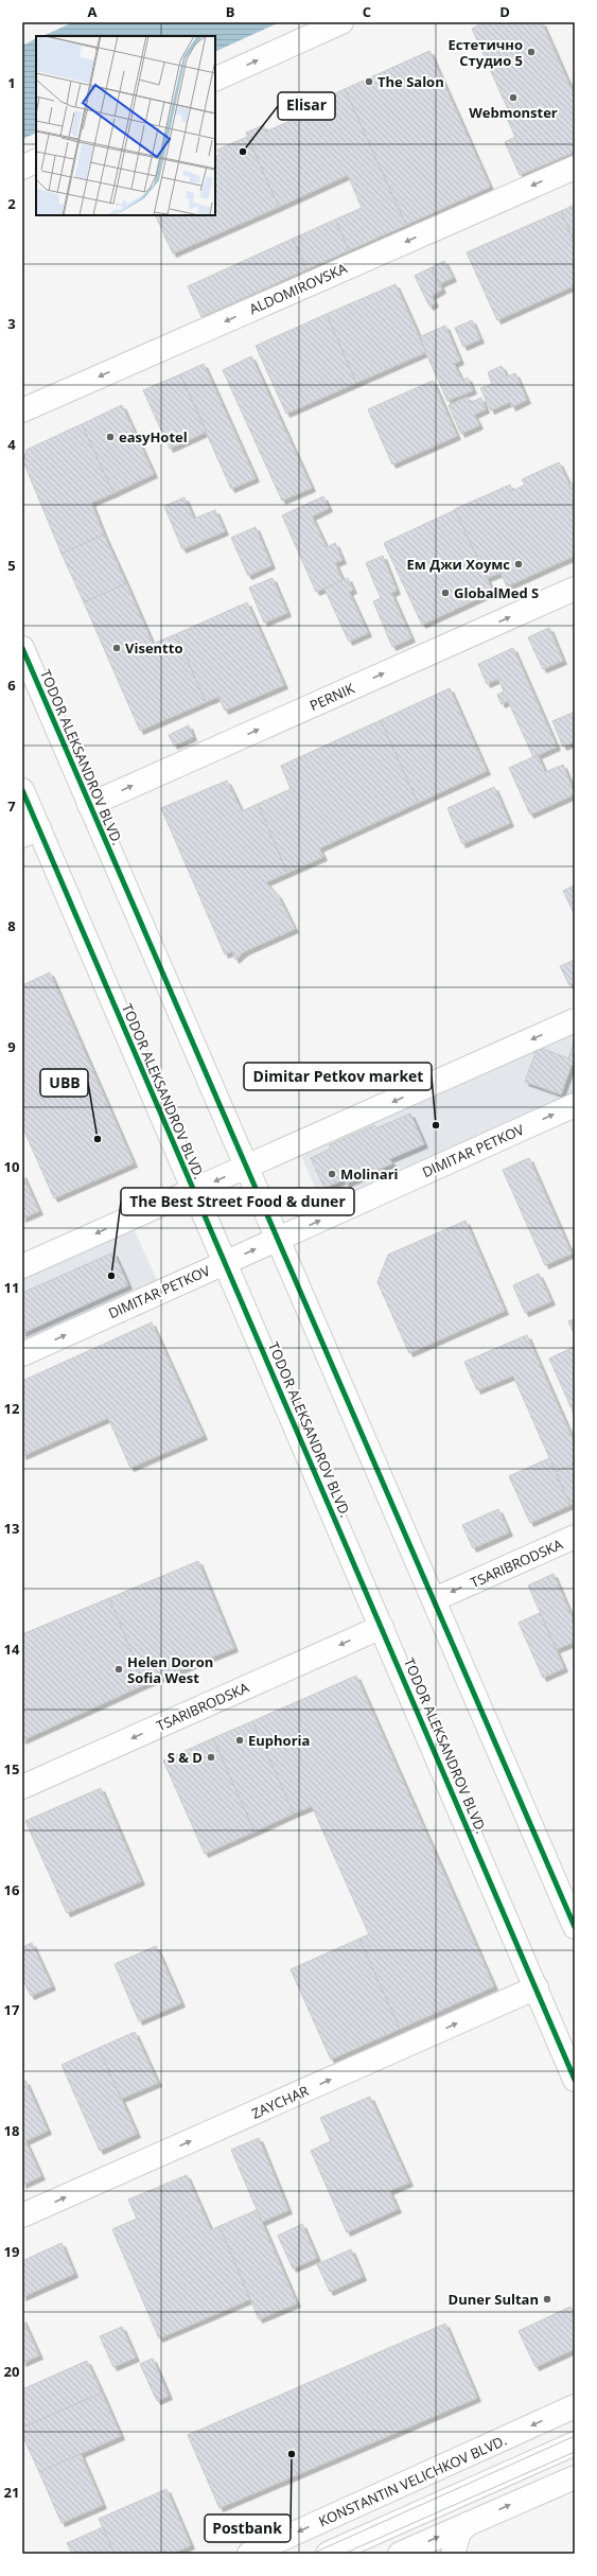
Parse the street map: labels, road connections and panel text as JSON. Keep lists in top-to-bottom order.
{
  "streets": {
    "street": [
      "ALDOMIROVSKA",
      "PERNIK",
      "TODOR ALEKSANDROV BLVD.",
      "DIMITAR PETKOV",
      "TSARIBRODSKA",
      "ZAYCHAR",
      "KONSTANTIN VELICHKOV BLVD."
    ]
  },
  "crossings": [
    ["PERNIK", "TODOR ALEKSANDROV BLVD."],
    ["TODOR ALEKSANDROV BLVD.", "DIMITAR PETKOV"],
    ["TODOR ALEKSANDROV BLVD.", "TSARIBRODSKA"],
    ["TODOR ALEKSANDROV BLVD.", "ZAYCHAR"]
  ],
  "one_way": [
    "ALDOMIROVSKA",
    "PERNIK",
    "TSARIBRODSKA",
    "ZAYCHAR"
  ],
  "places": [
    "Естетично Студио 5",
    "The Salon",
    "Webmonster",
    "Elisar",
    "easyHotel",
    "Ем Джи Хоумс",
    "GlobalMed S",
    "Visentto",
    "Dimitar Petkov market",
    "UBB",
    "Molinari",
    "The Best Street Food & duner",
    "Helen Doron Sofia West",
    "Euphoria",
    "S & D",
    "Duner Sultan",
    "Postbank"
  ],
  "grid": {
    "columns": [
      "A",
      "B",
      "C",
      "D"
    ],
    "rows": [
      "1",
      "2",
      "3",
      "4",
      "5",
      "6",
      "7",
      "8",
      "9",
      "10",
      "11",
      "12",
      "13",
      "14",
      "15",
      "16",
      "17",
      "18",
      "19",
      "20",
      "21"
    ]
  }
}
